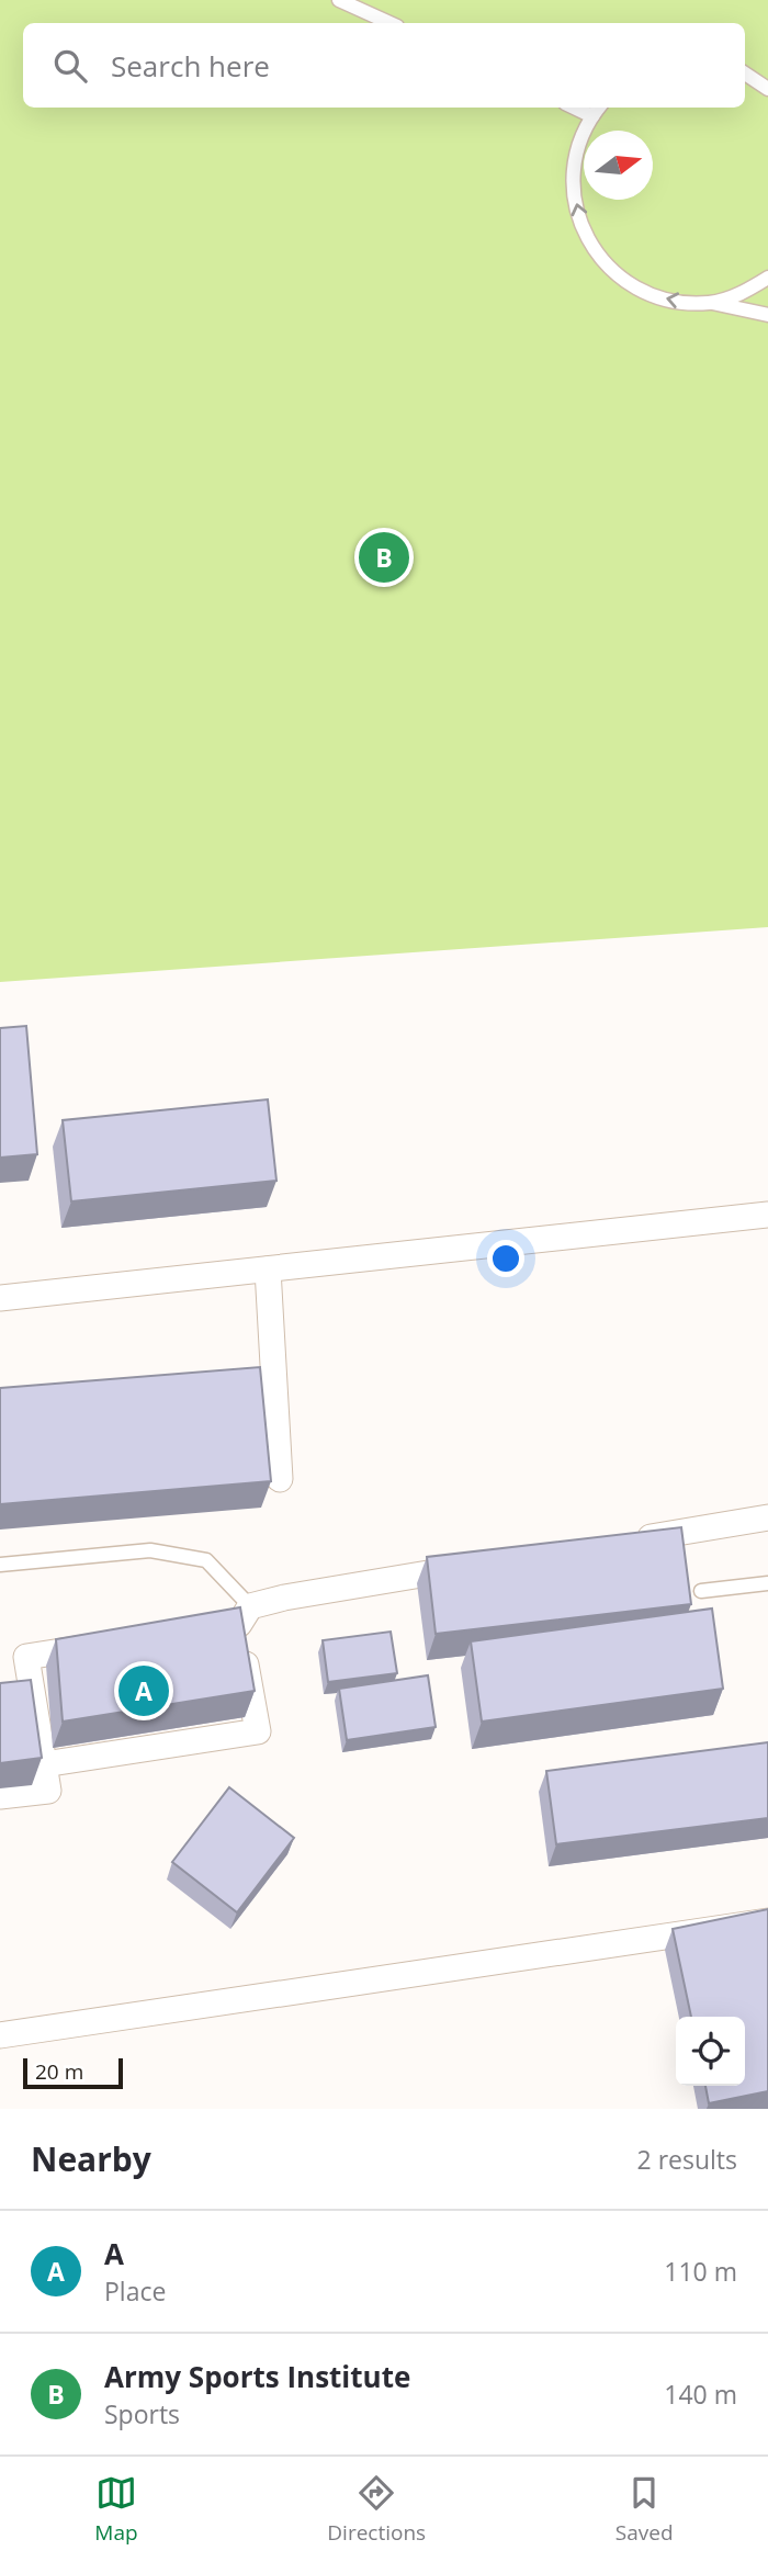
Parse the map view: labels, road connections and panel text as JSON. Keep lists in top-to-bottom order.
{
  "scale_bar": "20 m",
  "north": "right",
  "page": {
    "search": "Search here",
    "pins": ["B", "A"],
    "scale": "20 m",
    "heading": ["Nearby", "2 results"],
    "list": [
      {
        "mark": "A",
        "name": "A",
        "note": "Place",
        "value": "110 m"
      },
      {
        "mark": "B",
        "name": "Army Sports Institute",
        "note": "Sports",
        "value": "140 m"
      }
    ],
    "nav": ["Map", "Directions", "Saved"]
  }
}
